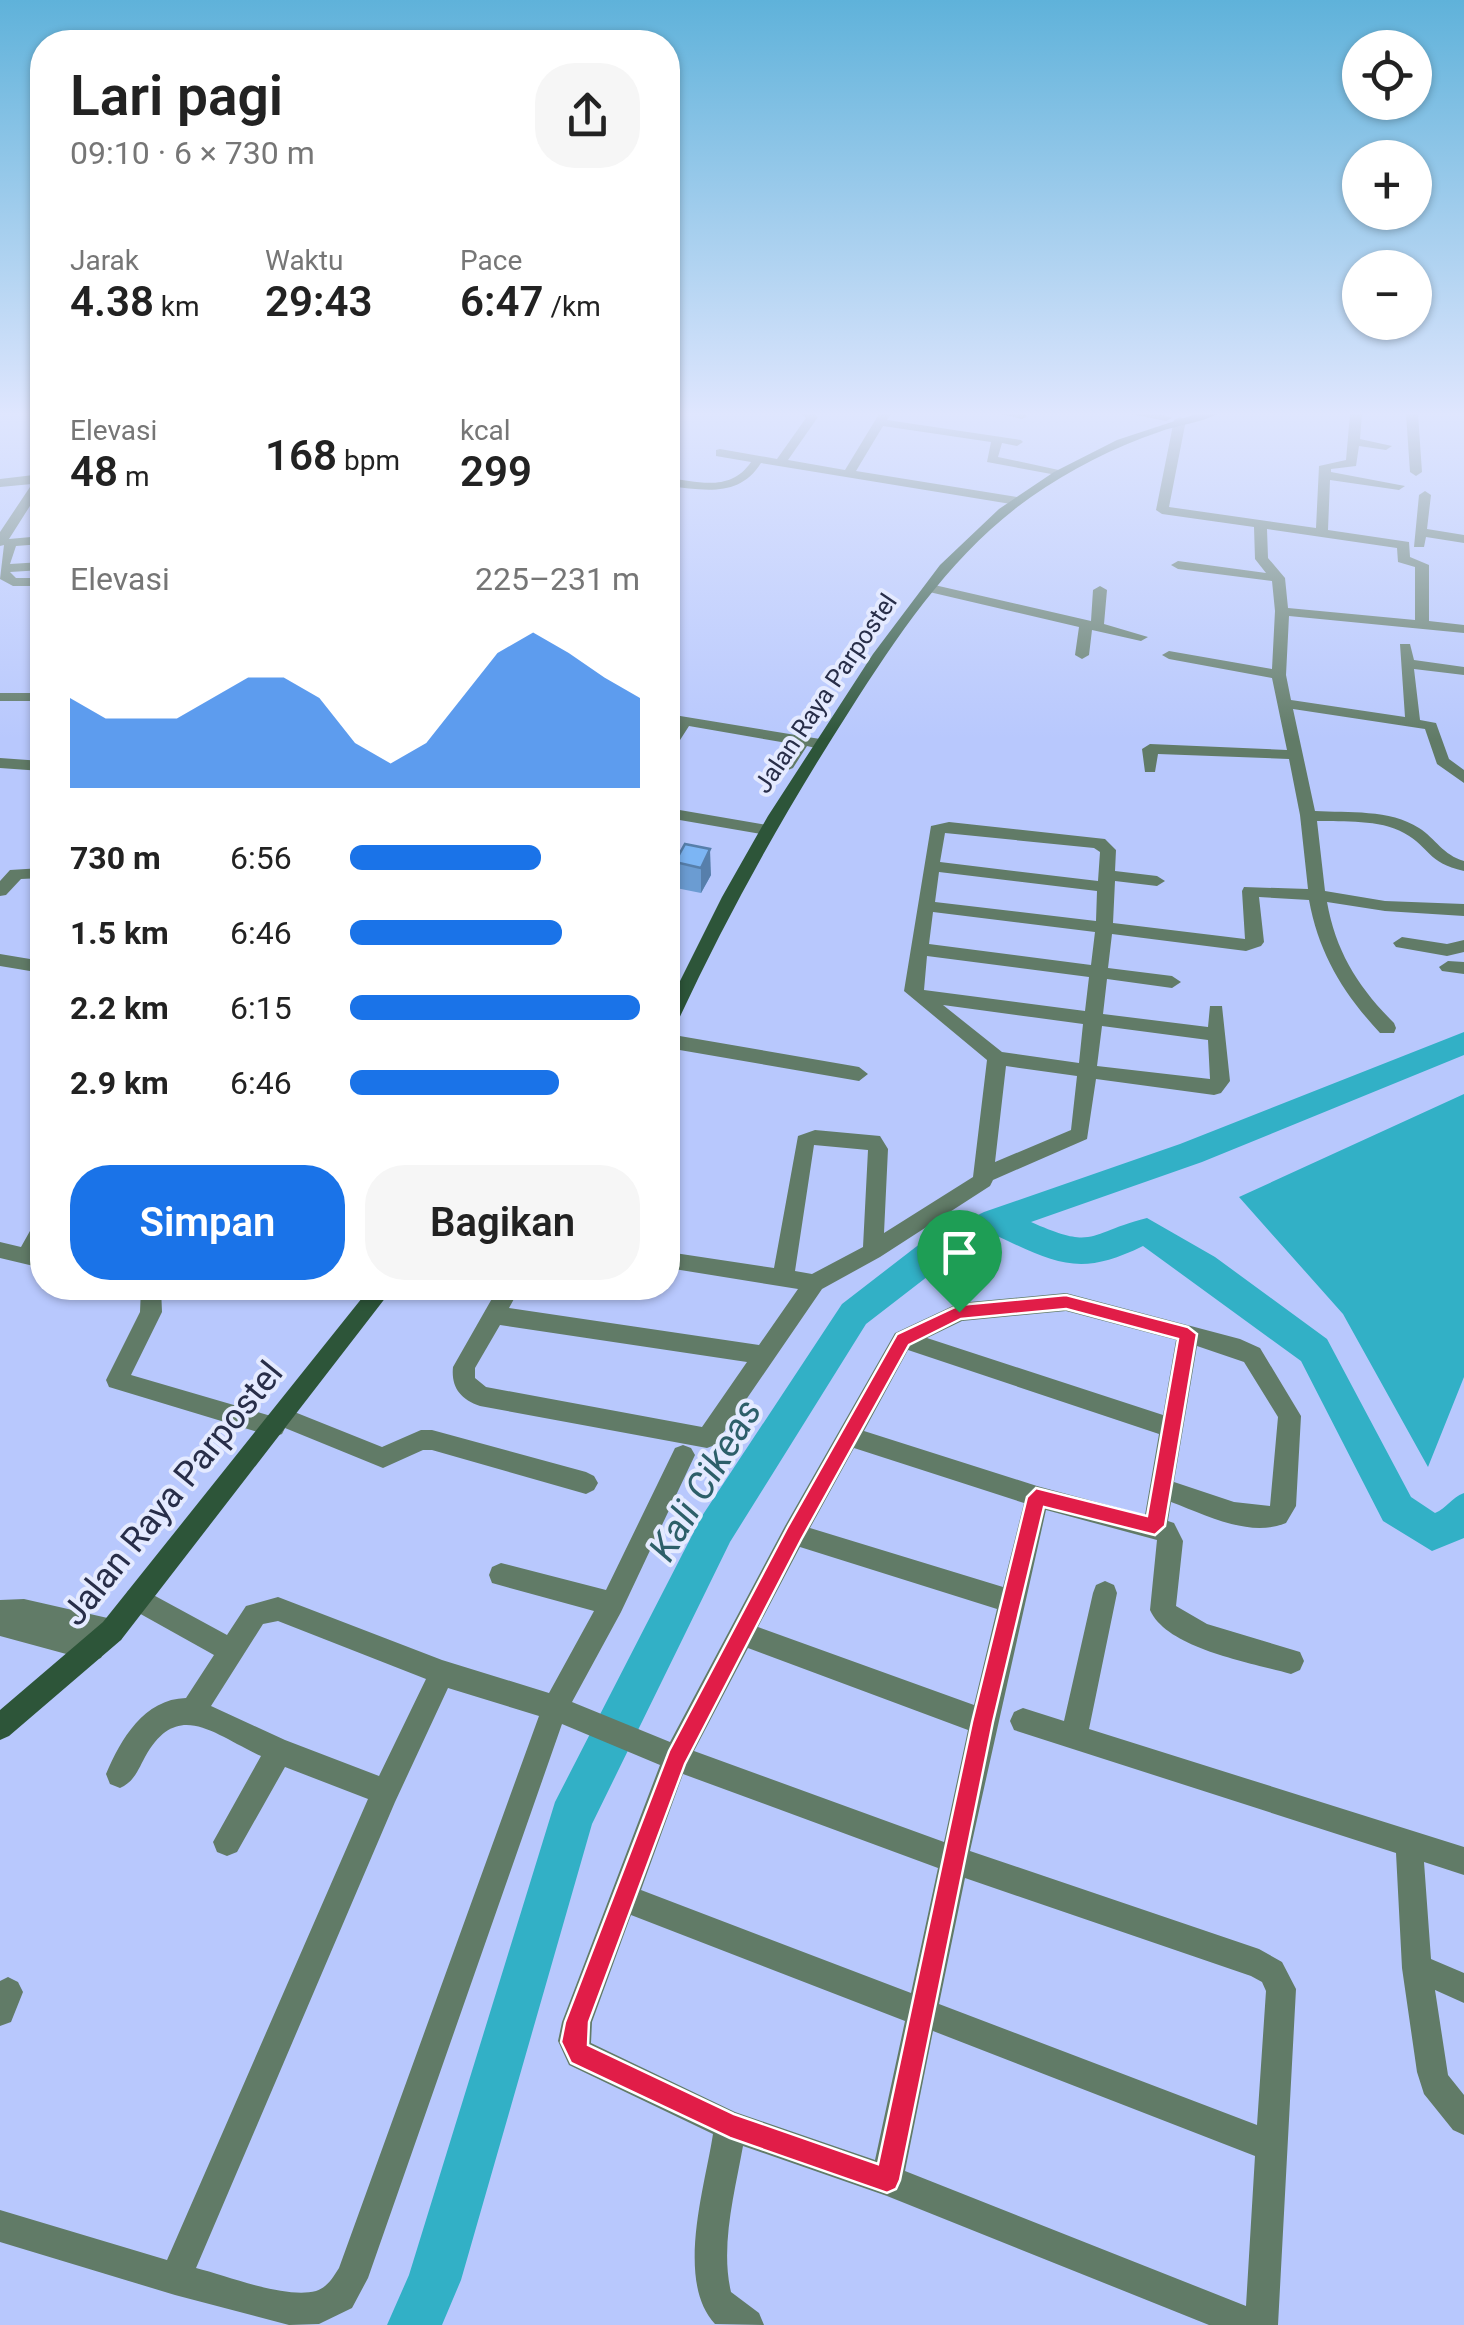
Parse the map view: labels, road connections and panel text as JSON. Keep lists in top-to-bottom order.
{
  "streets": {
    "main road": ["Jalan Raya Parpostel"]
  },
  "water": ["Kali Cikeas"],
  "page": {
    "map_buttons": ["+", "−"],
    "heading": ["Lari pagi", "09:10 · 6 × 730 m"],
    "stats": [
      ["Jarak", "4.38 km"],
      ["Waktu", "29:43"],
      ["Pace", "6:47 /km"],
      ["Elevasi", "48 m"],
      ["168 bpm"],
      ["kcal", "299"]
    ],
    "chart": ["Elevasi", "225–231 m"],
    "list": [
      {
        "name": "730 m",
        "note": "6:56"
      },
      {
        "name": "1.5 km",
        "note": "6:46"
      },
      {
        "name": "2.2 km",
        "note": "6:15"
      },
      {
        "name": "2.9 km",
        "note": "6:46"
      }
    ],
    "buttons": ["Simpan", "Bagikan"]
  }
}
